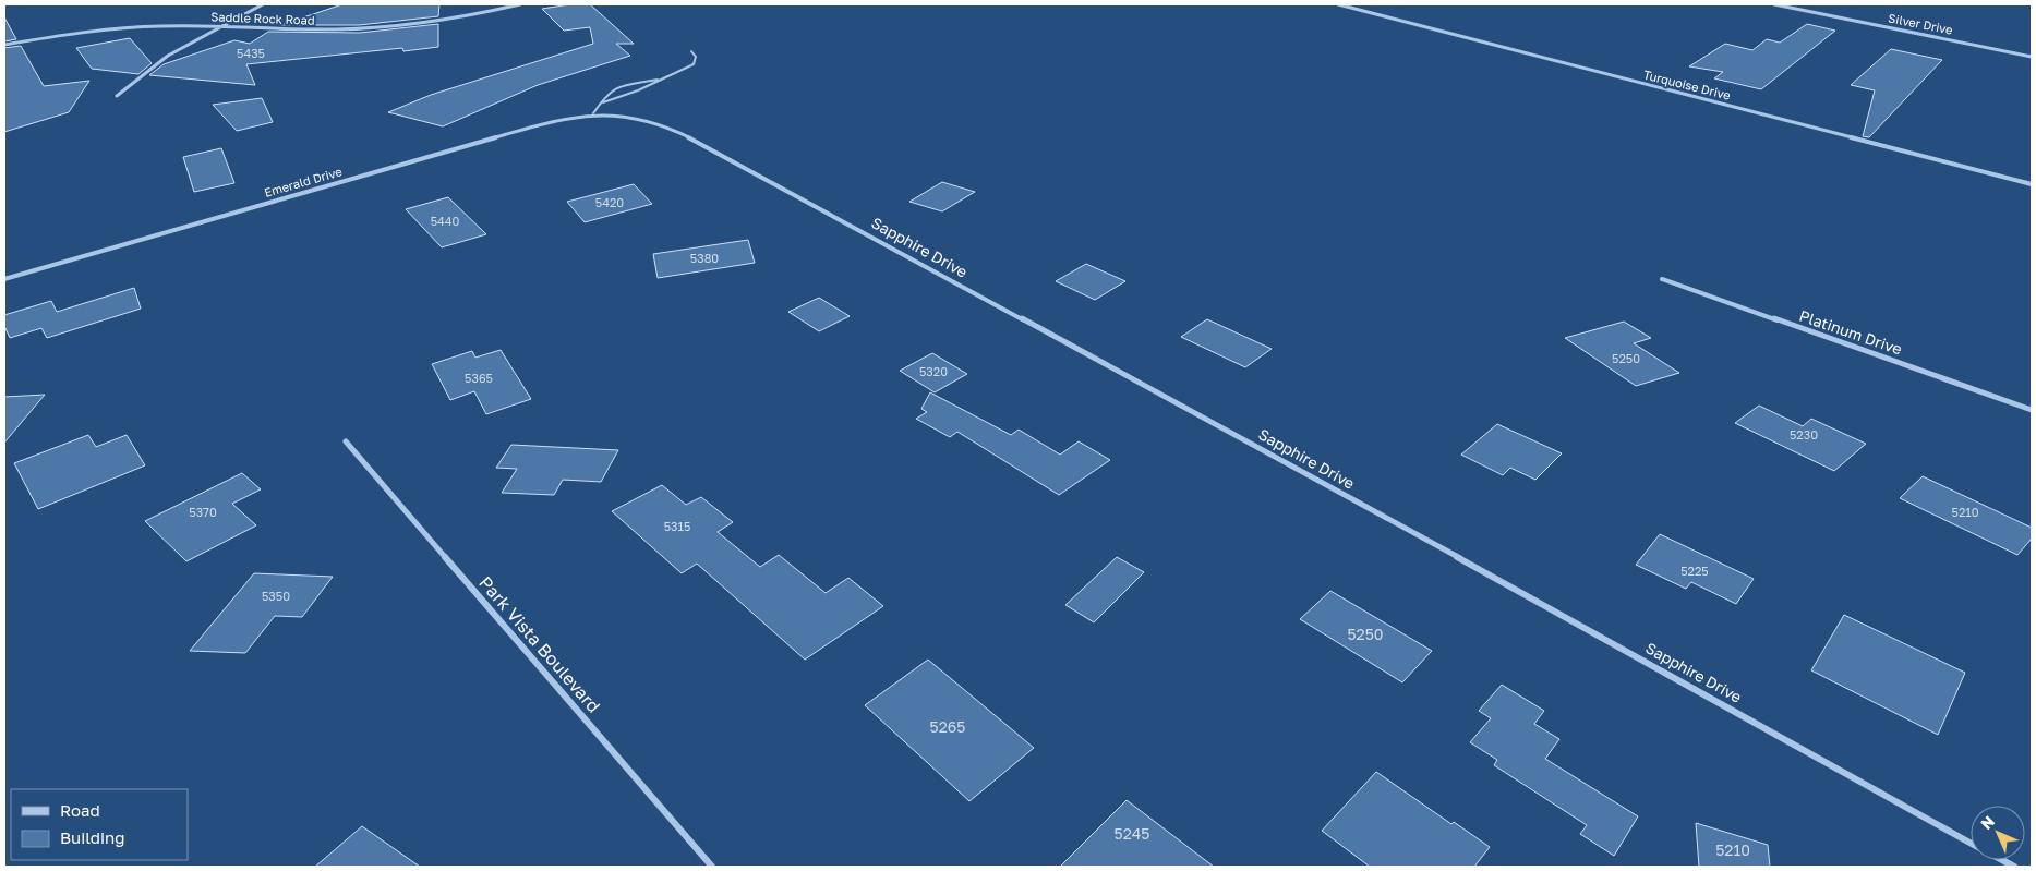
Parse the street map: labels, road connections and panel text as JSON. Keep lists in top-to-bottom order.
{
  "streets": {
    "street": [
      "Saddle Rock Road",
      "Silver Drive",
      "Turquoise Drive",
      "Emerald Drive",
      "Sapphire Drive",
      "Platinum Drive",
      "Park Vista Boulevard"
    ]
  },
  "crossings": [
    ["Emerald Drive", "Sapphire Drive"]
  ],
  "house_numbers": [
    "5435",
    "5420",
    "5440",
    "5380",
    "5250",
    "5320",
    "5365",
    "5230",
    "5370",
    "5210",
    "5315",
    "5225",
    "5350",
    "5250",
    "5265",
    "5245",
    "5210"
  ],
  "legend": ["Road", "Building"],
  "north": "top left"
}
